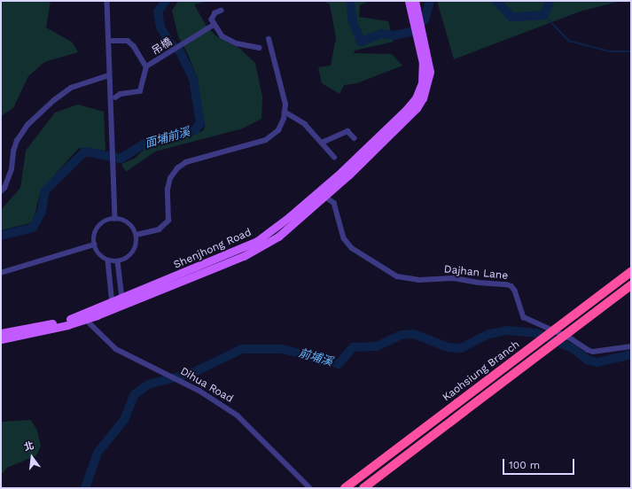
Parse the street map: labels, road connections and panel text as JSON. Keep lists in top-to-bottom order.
{
  "streets": {
    "highway": ["Kaohsiung Branch"],
    "main road": ["Shenjhong Road"],
    "street": ["吊橋", "Dajhan Lane", "Dihua Road"]
  },
  "crossings": [
    ["Shenjhong Road", "Dajhan Lane"]
  ],
  "water": ["面埔前溪", "前埔溪"],
  "scale_bar": "100 m",
  "north": "top"
}
